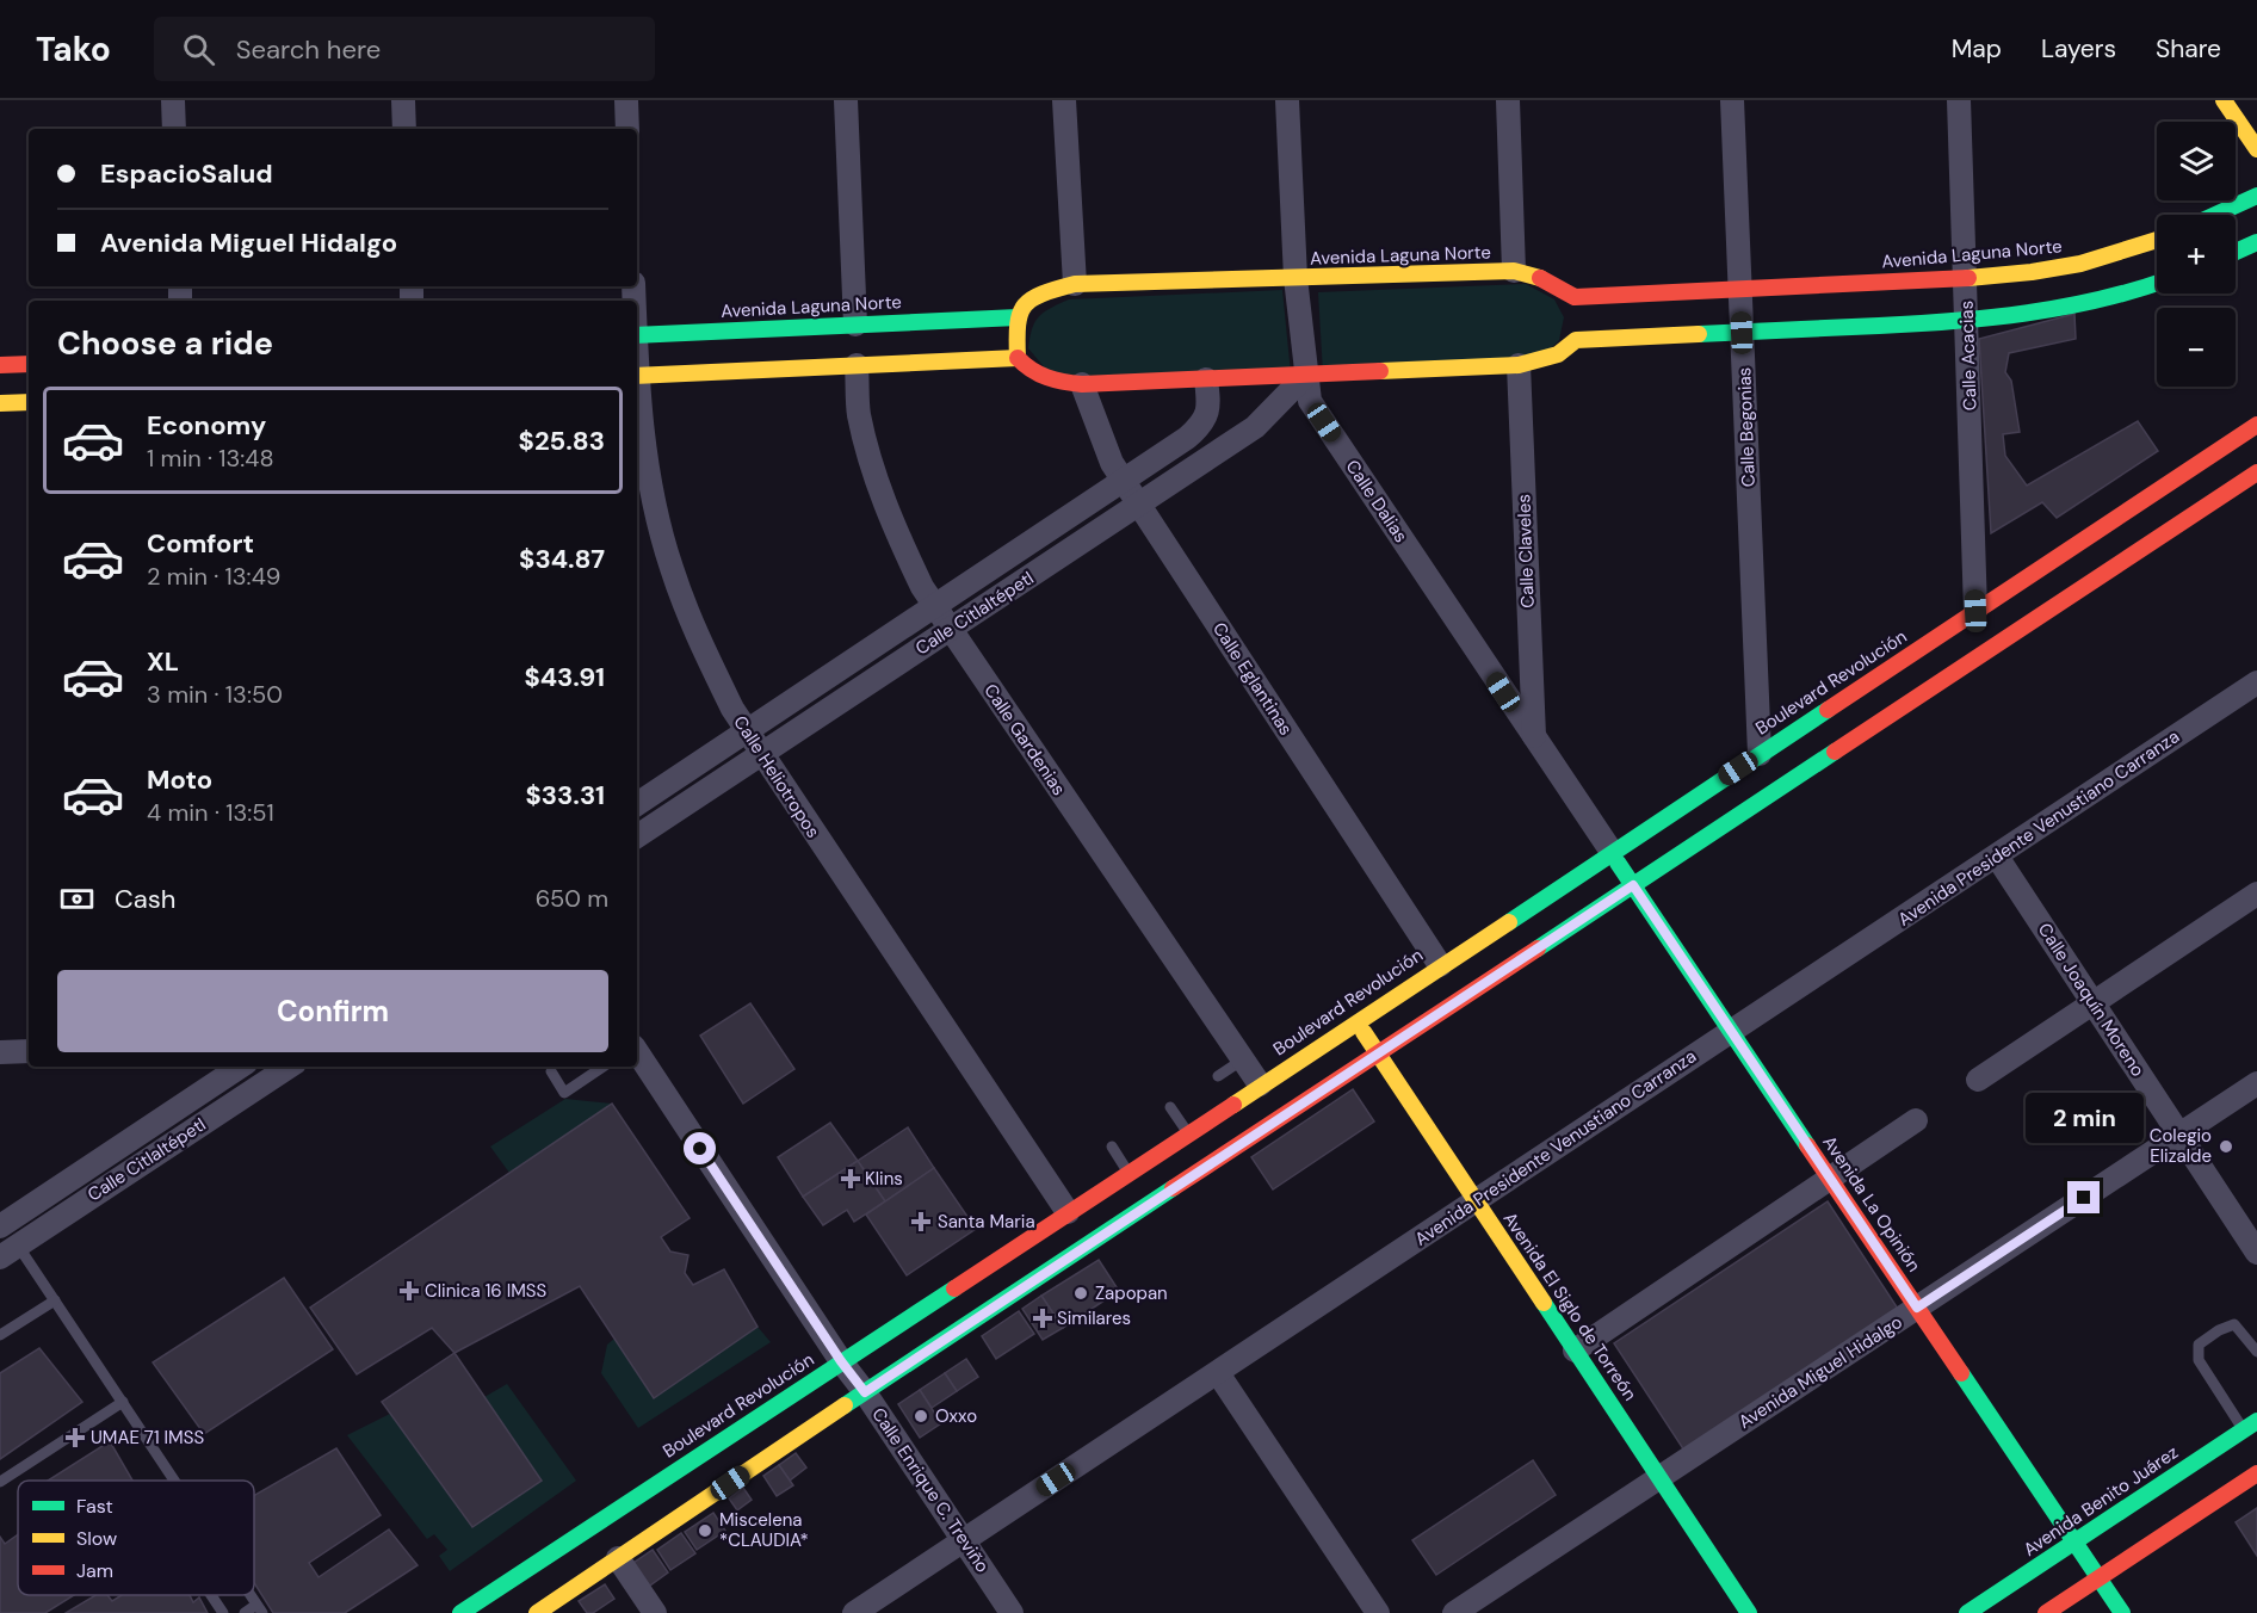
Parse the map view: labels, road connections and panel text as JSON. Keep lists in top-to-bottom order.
{
  "streets": {
    "main road": [
      "Avenida Laguna Norte",
      "Boulevard Revolución",
      "Avenida La Opinión",
      "Avenida El Siglo de Torreón",
      "Avenida Benito Juárez"
    ],
    "street": [
      "Calle Acacias",
      "Calle Begonias",
      "Calle Dalias",
      "Calle Claveles",
      "Calle Citlaltépetl",
      "Calle Eglantinas",
      "Calle Gardenias",
      "Calle Heliotropos",
      "Avenida Presidente Venustiano Carranza",
      "Calle Joaquín Moreno",
      "Avenida Miguel Hidalgo",
      "Calle Enrique C. Treviño"
    ]
  },
  "crossings": [
    ["Avenida Laguna Norte", "Calle Acacias"],
    ["Avenida Laguna Norte", "Calle Begonias"],
    ["Avenida Laguna Norte", "Calle Dalias"],
    ["Calle Acacias", "Boulevard Revolución"],
    ["Calle Begonias", "Boulevard Revolución"],
    ["Calle Dalias", "Calle Claveles"],
    ["Calle Dalias", "Calle Citlaltépetl"],
    ["Calle Dalias", "Boulevard Revolución"],
    ["Calle Dalias", "Avenida La Opinión"],
    ["Calle Citlaltépetl", "Calle Eglantinas"],
    ["Calle Citlaltépetl", "Calle Gardenias"],
    ["Calle Citlaltépetl", "Calle Heliotropos"],
    ["Calle Eglantinas", "Boulevard Revolución"],
    ["Boulevard Revolución", "Calle Gardenias"],
    ["Boulevard Revolución", "Calle Heliotropos"],
    ["Boulevard Revolución", "Avenida La Opinión"],
    ["Boulevard Revolución", "Avenida El Siglo de Torreón"],
    ["Boulevard Revolución", "Calle Enrique C. Treviño"],
    ["Avenida Presidente Venustiano Carranza", "Calle Joaquín Moreno"],
    ["Avenida Presidente Venustiano Carranza", "Avenida La Opinión"],
    ["Avenida Presidente Venustiano Carranza", "Avenida El Siglo de Torreón"],
    ["Avenida Presidente Venustiano Carranza", "Calle Enrique C. Treviño"],
    ["Calle Joaquín Moreno", "Avenida Miguel Hidalgo"],
    ["Avenida La Opinión", "Avenida Miguel Hidalgo"],
    ["Avenida La Opinión", "Avenida Benito Juárez"],
    ["Avenida El Siglo de Torreón", "Avenida Miguel Hidalgo"]
  ],
  "places": {
    "other": [
      "Colegio Elizalde",
      "Zapopan",
      "Oxxo",
      "Miscelena *CLAUDIA*"
    ],
    "health": [
      "Klins",
      "Santa Maria",
      "Clinica 16 IMSS",
      "Similares",
      "UMAE 71 IMSS"
    ]
  },
  "legend": ["Fast", "Slow", "Jam"],
  "page": {
    "header": "Tako",
    "search": "Search here",
    "nav": ["Map", "Layers", "Share"],
    "map_buttons": ["+", "−"],
    "banner": ["EspacioSalud", "Avenida Miguel Hidalgo"],
    "heading": "Choose a ride",
    "list": [
      {
        "name": "Economy",
        "note": "1 min · 13:48",
        "value": "$25.83"
      },
      {
        "name": "Comfort",
        "note": "2 min · 13:49",
        "value": "$34.87"
      },
      {
        "name": "XL",
        "note": "3 min · 13:50",
        "value": "$43.91"
      },
      {
        "name": "Moto",
        "note": "4 min · 13:51",
        "value": "$33.31"
      }
    ],
    "pay": ["Cash", "650 m"],
    "buttons": "Confirm",
    "bubble": "2 min"
  }
}
